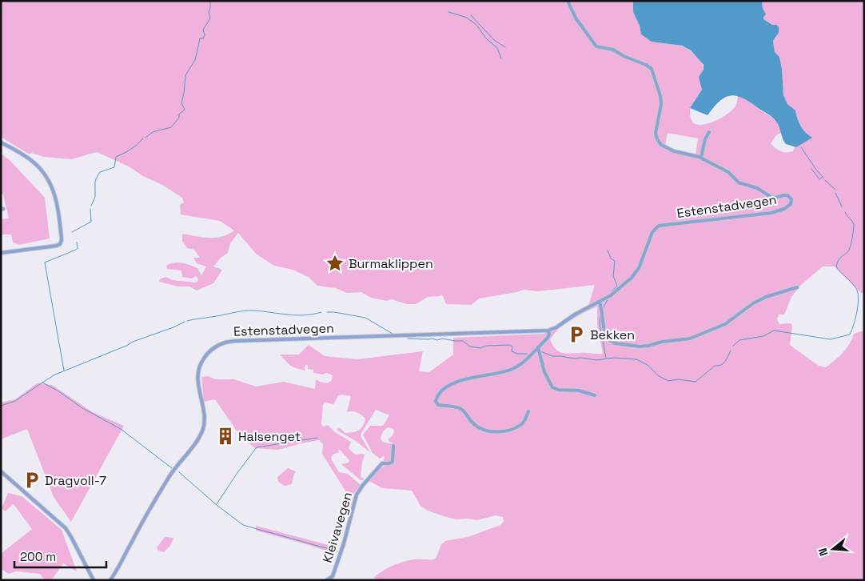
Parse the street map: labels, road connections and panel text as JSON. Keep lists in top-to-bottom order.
{
  "streets": {
    "street": ["Estenstadvegen", "Kleivavegen"]
  },
  "places": {
    "place": ["Burmaklippen"],
    "parking": ["Bekken", "Dragvoll-7"],
    "building": ["Halsenget"]
  },
  "scale_bar": "200 m",
  "north": "left"
}
